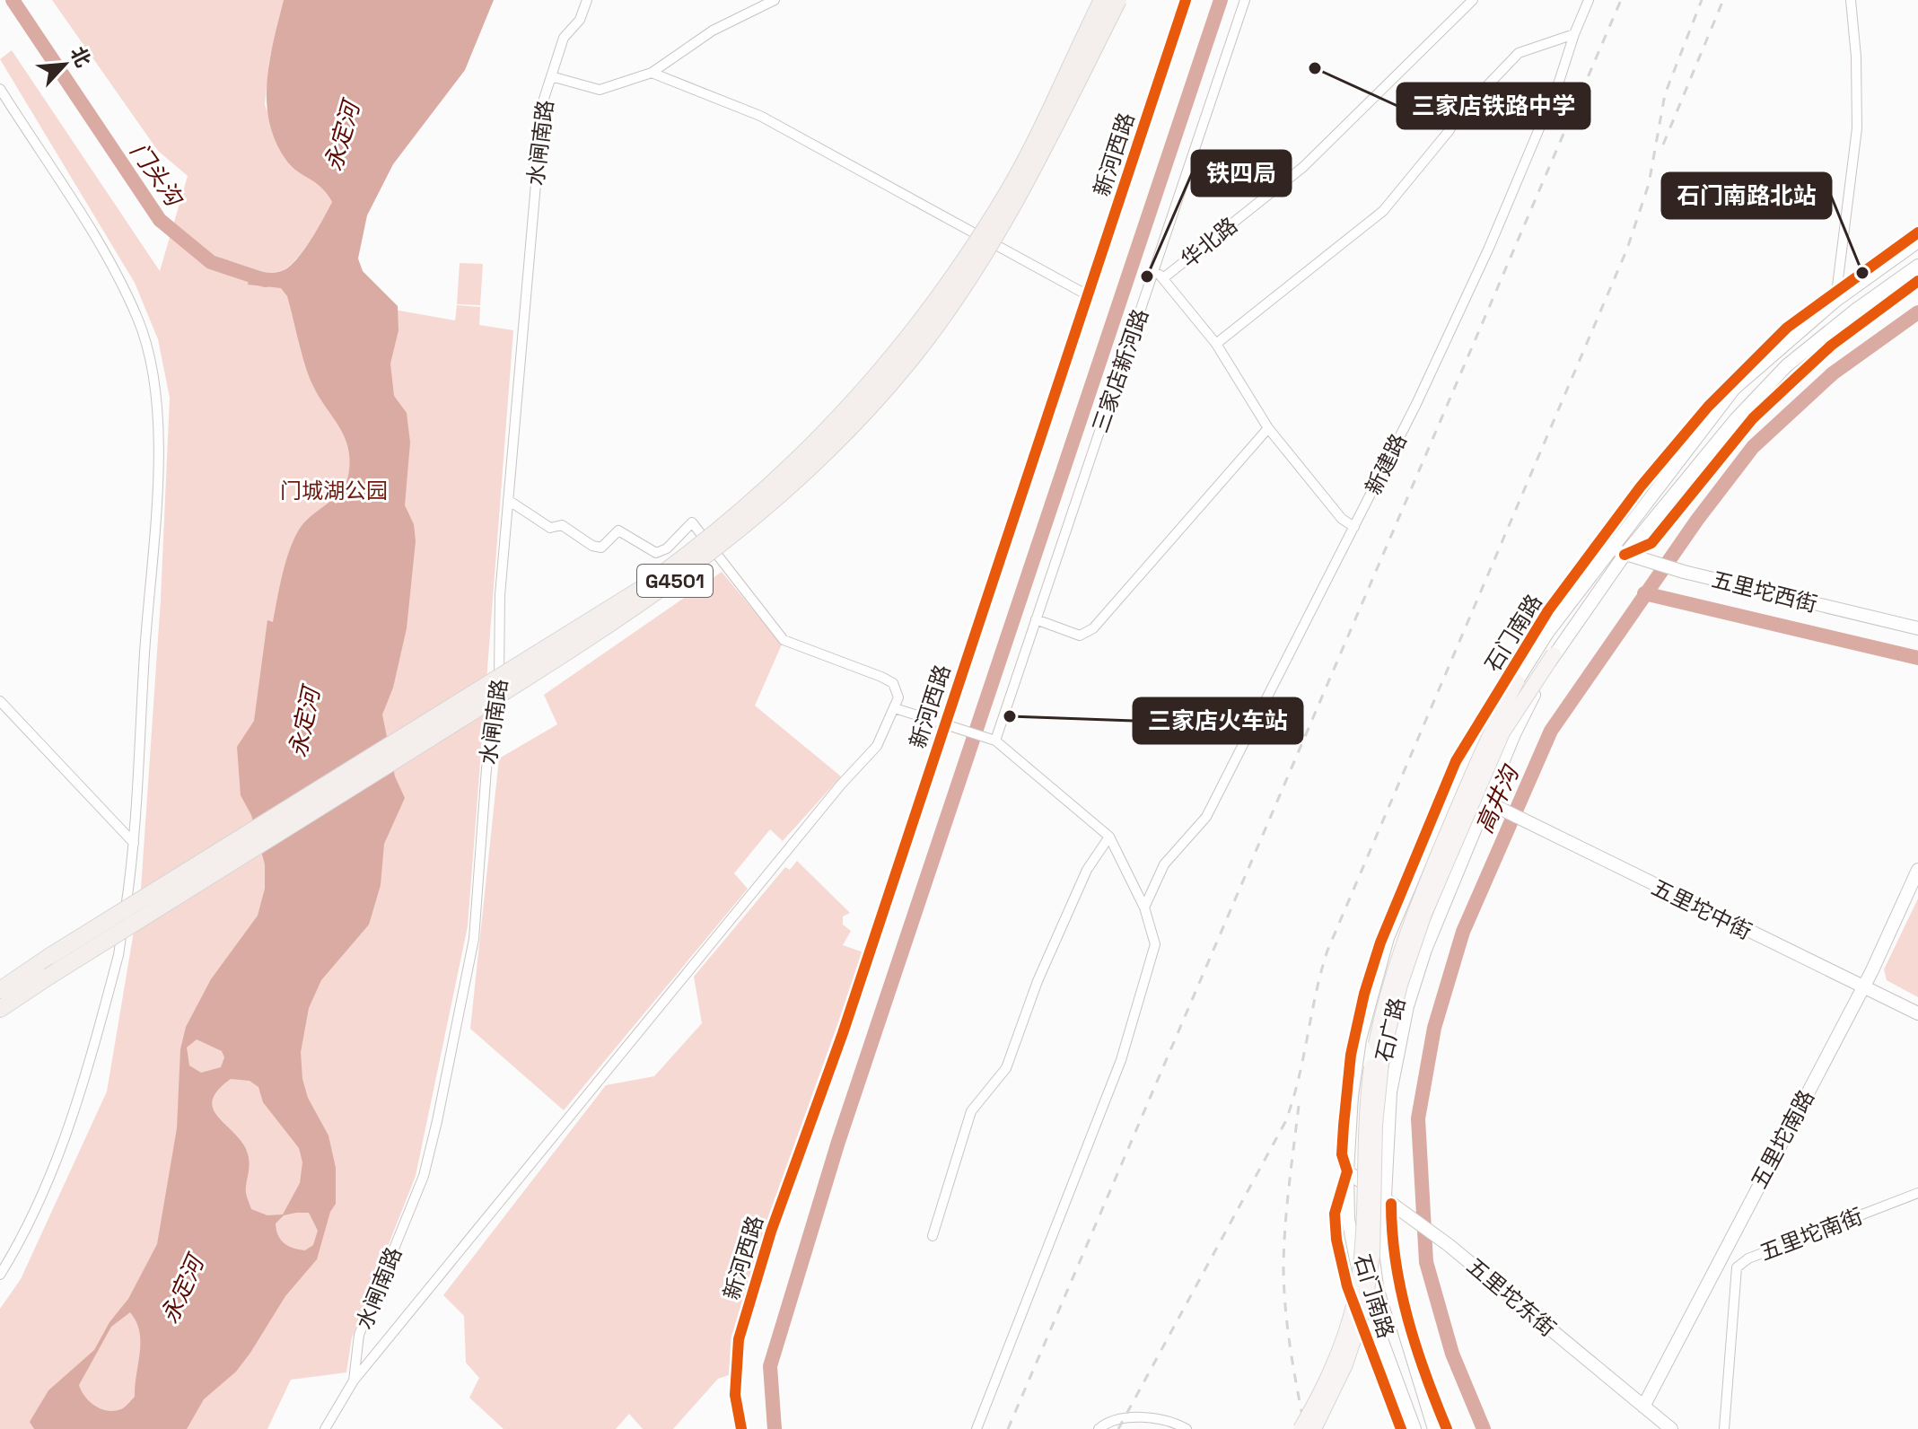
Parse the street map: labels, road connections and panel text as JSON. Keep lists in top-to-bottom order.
{
  "streets": {
    "highway": ["G4501"],
    "main road": [
      "五里坨西街",
      "石门南路",
      "五里坨中街",
      "石广路",
      "五里坨南路",
      "五里坨东街"
    ],
    "street": [
      "水闸南路",
      "新河西路",
      "华北路",
      "三家店新河路",
      "新建路",
      "五里坨南街"
    ]
  },
  "crossings": [
    ["五里坨西街", "石门南路"],
    ["石门南路", "五里坨中街"],
    ["石门南路", "石广路"],
    ["石门南路", "五里坨东街"],
    ["五里坨中街", "五里坨南路"],
    ["五里坨南路", "五里坨东街"]
  ],
  "water": ["永定河", "门头沟", "高井沟"],
  "parks": ["门城湖公园"],
  "places": [
    "三家店铁路中学",
    "石门南路北站",
    "铁四局",
    "三家店火车站"
  ],
  "north": "top right"
}
